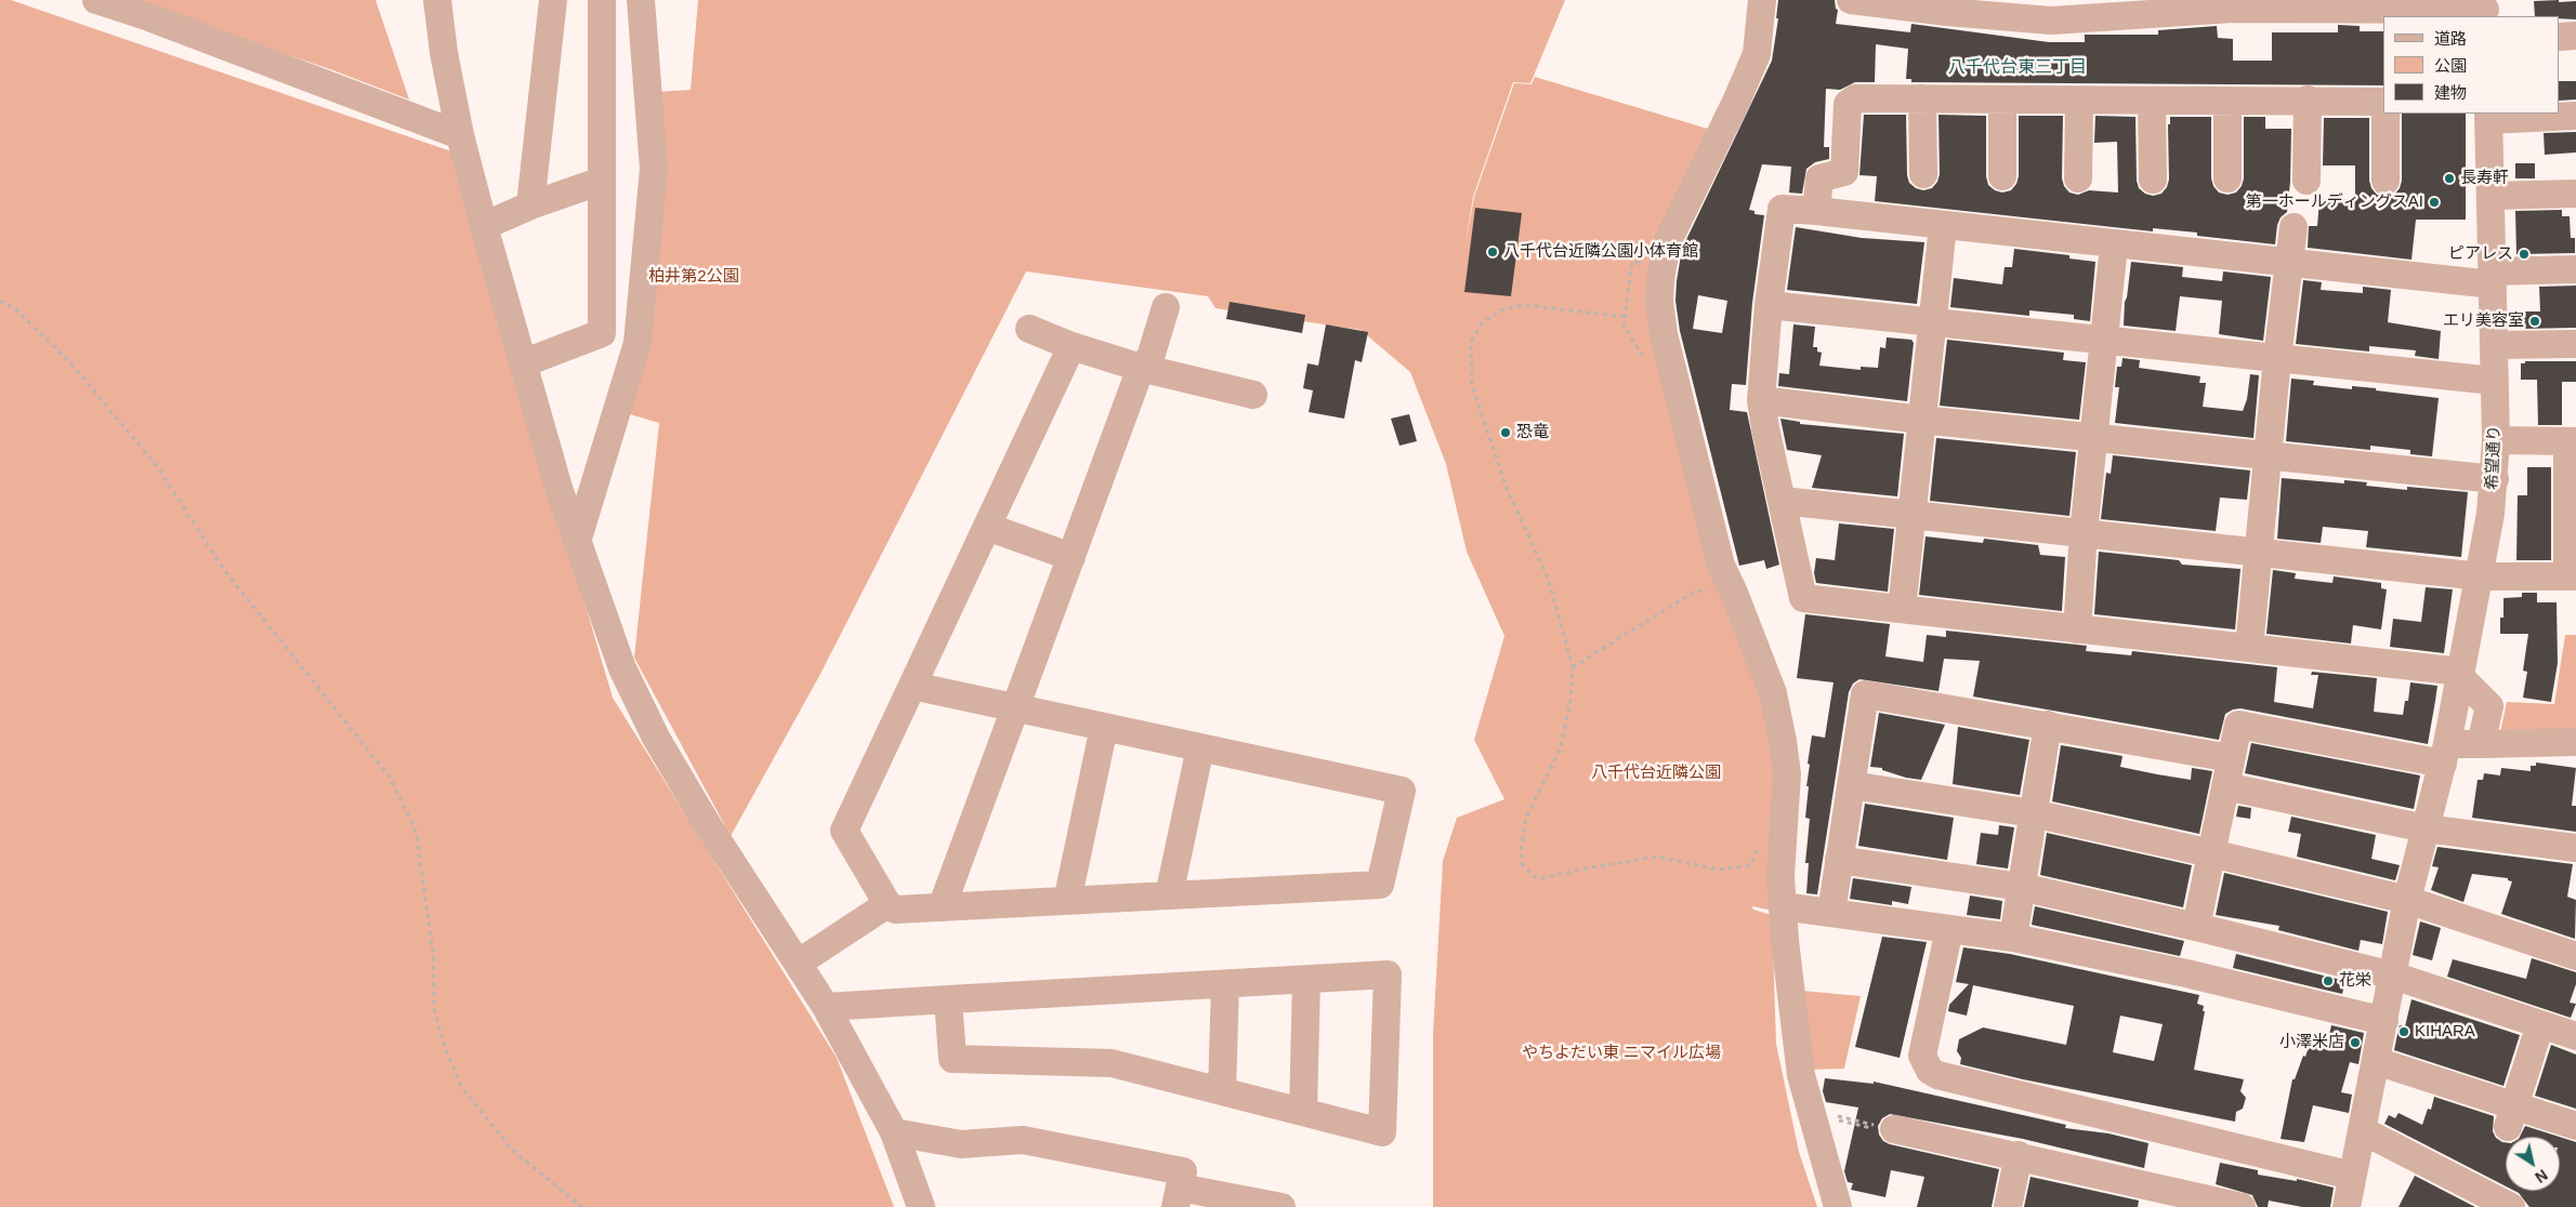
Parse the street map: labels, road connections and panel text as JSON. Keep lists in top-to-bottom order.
{
  "streets": {
    "street": ["希望通り"]
  },
  "districts": ["八千代台東三丁目"],
  "parks": ["柏井第2公園", "八千代台近隣公園", "やちよだい東 ニマイル広場"],
  "places": [
    "長寿軒",
    "第一ホールディングスAI",
    "八千代台近隣公園小体育館",
    "ピアレス",
    "エリ美容室",
    "恐竜",
    "花栄",
    "KIHARA",
    "小澤米店"
  ],
  "legend": ["道路", "公園", "建物"],
  "north": "bottom right"
}
